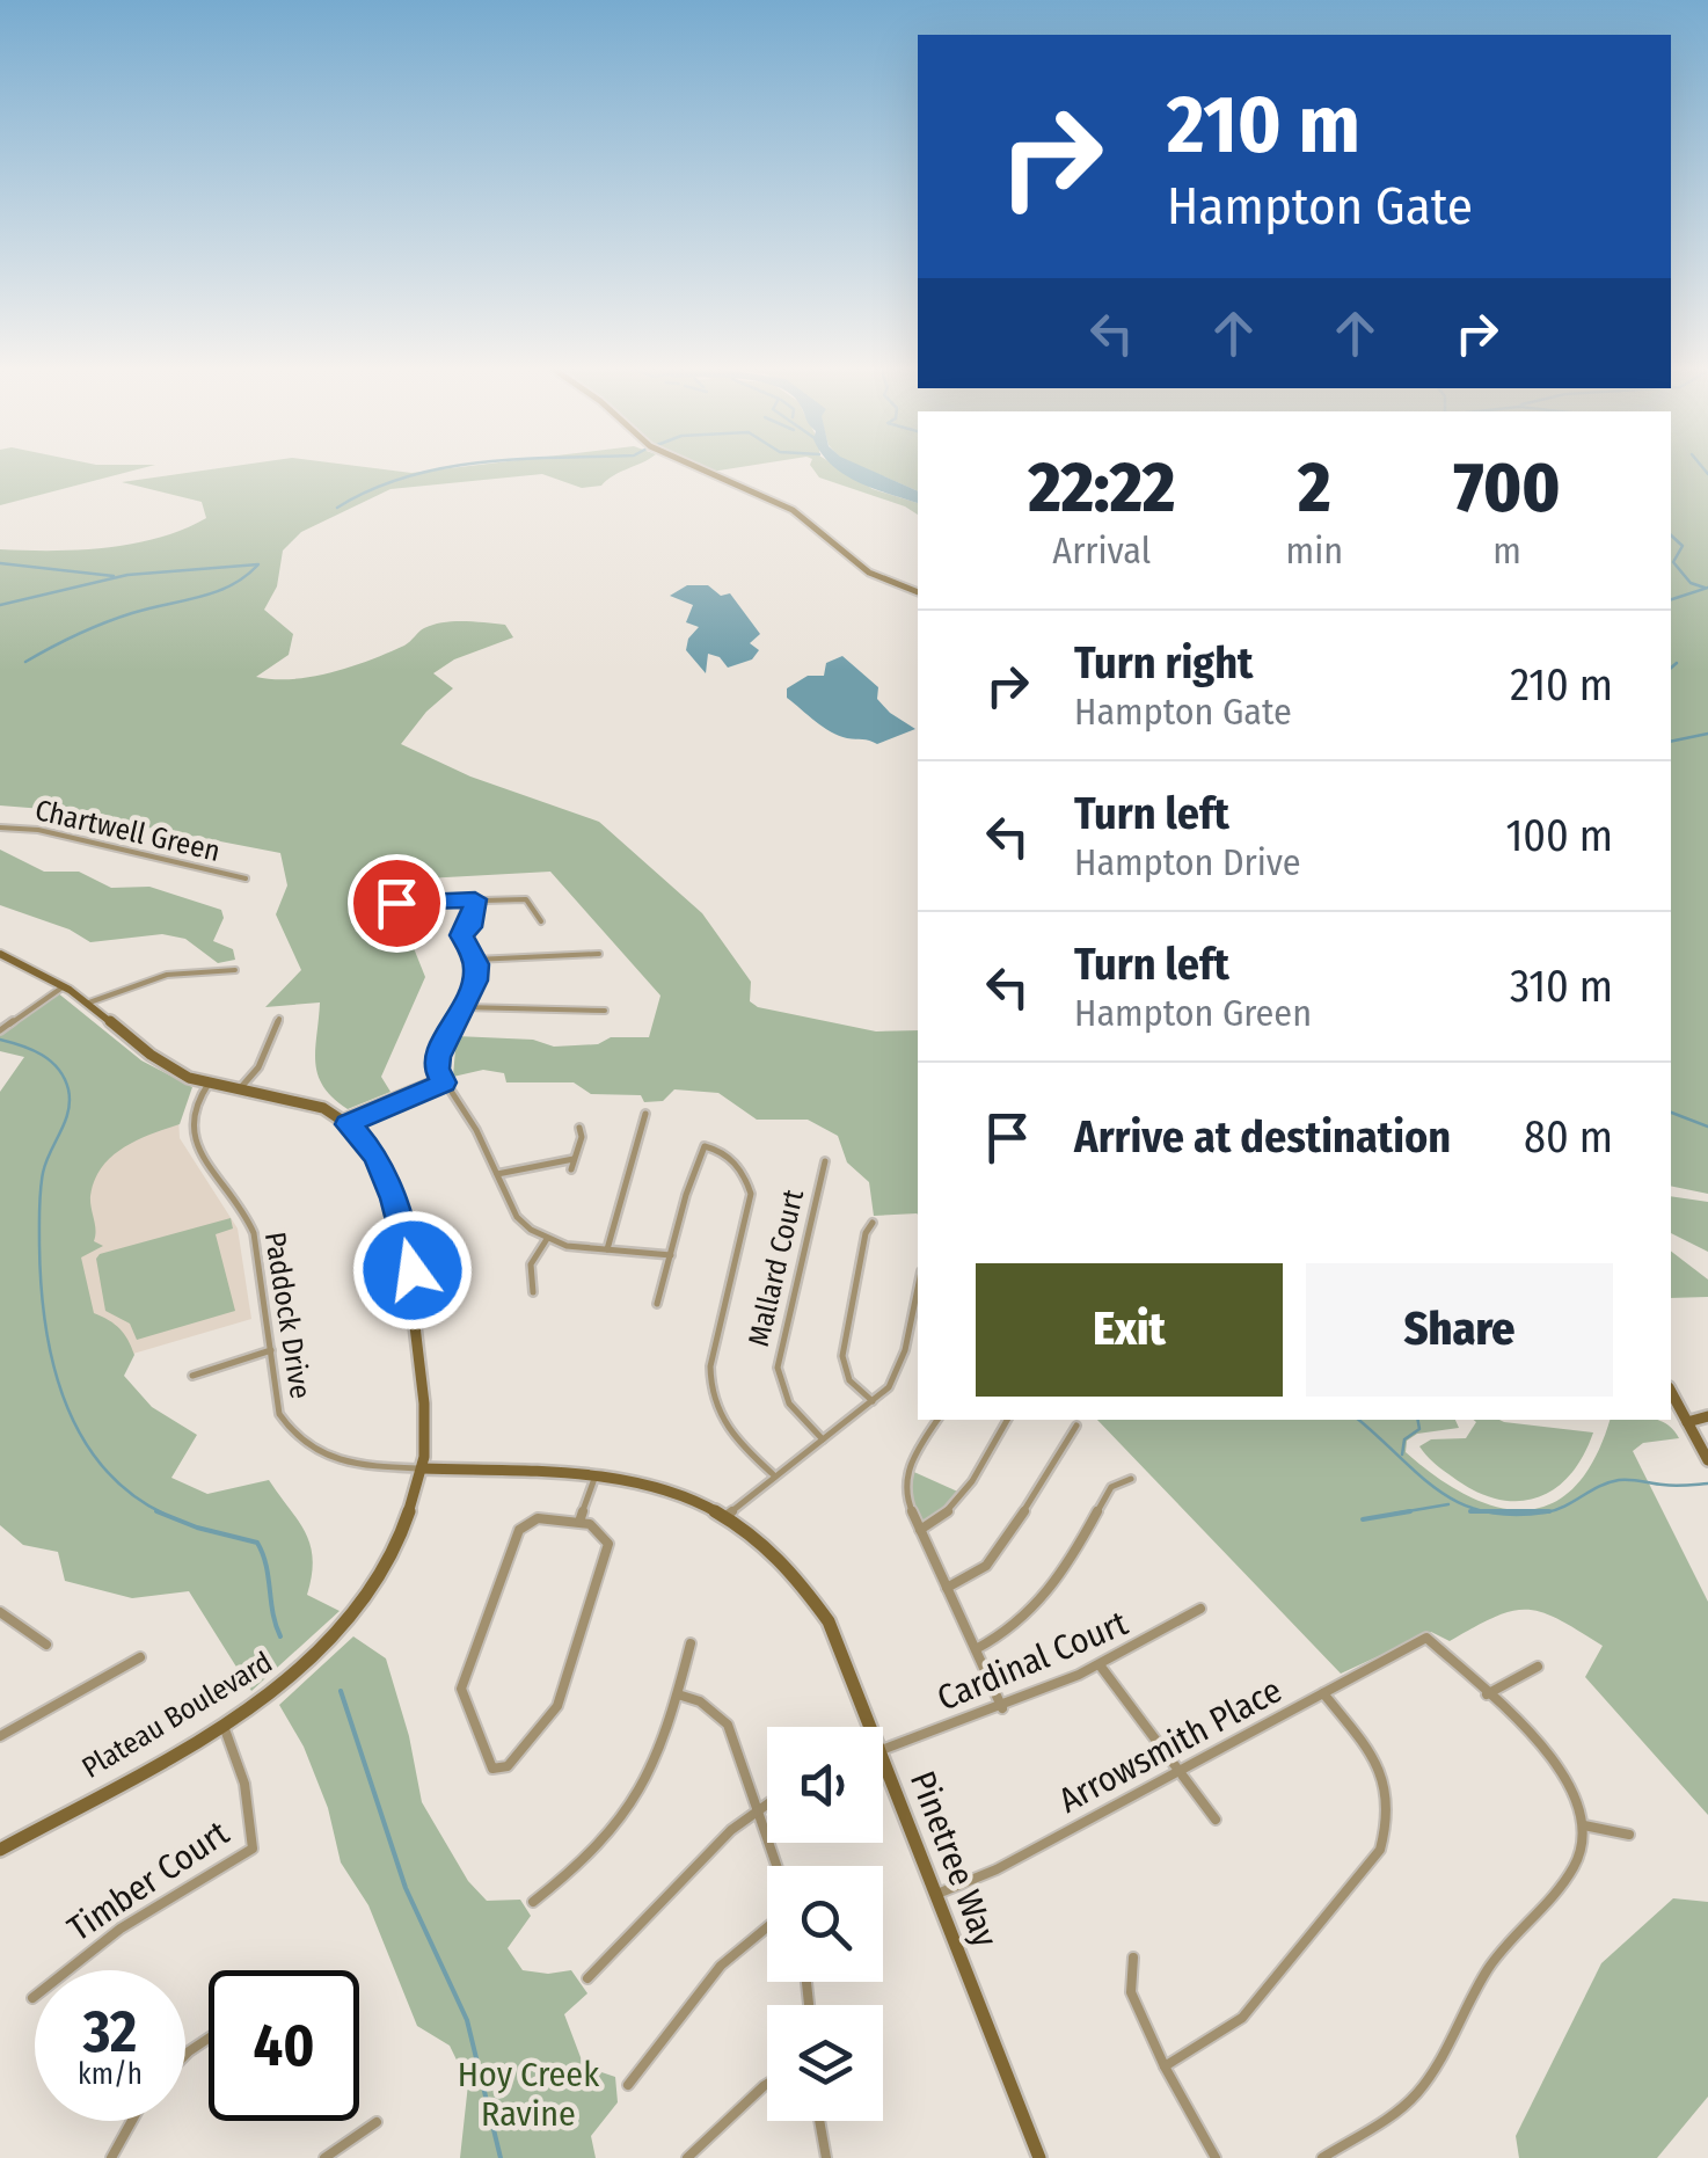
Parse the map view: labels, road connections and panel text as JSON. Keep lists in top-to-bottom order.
{
  "streets": {
    "street": [
      "Chartwell Green",
      "Mallard Court",
      "Paddock Drive",
      "Cardinal Court",
      "Plateau Boulevard",
      "Arrowsmith Place",
      "Pinetree Way",
      "Timber Court"
    ]
  },
  "crossings": [
    ["Paddock Drive", "Plateau Boulevard"],
    ["Paddock Drive", "Pinetree Way"],
    ["Plateau Boulevard", "Pinetree Way"],
    ["Plateau Boulevard", "Timber Court"],
    ["Arrowsmith Place", "Pinetree Way"]
  ],
  "parks": ["Hoy Creek Ravine"],
  "page": {
    "turn": ["210 m", "Hampton Gate"],
    "eta": [
      "22:22",
      "Arrival",
      "2",
      "min",
      "700",
      "m"
    ],
    "list": [
      {
        "name": "Turn right",
        "note": "Hampton Gate",
        "value": "210 m"
      },
      {
        "name": "Turn left",
        "note": "Hampton Drive",
        "value": "100 m"
      },
      {
        "name": "Turn left",
        "note": "Hampton Green",
        "value": "310 m"
      },
      {
        "name": "Arrive at destination",
        "value": "80 m"
      }
    ],
    "buttons": ["Exit", "Share"],
    "speed": "32 km/h",
    "limit": "40"
  }
}
